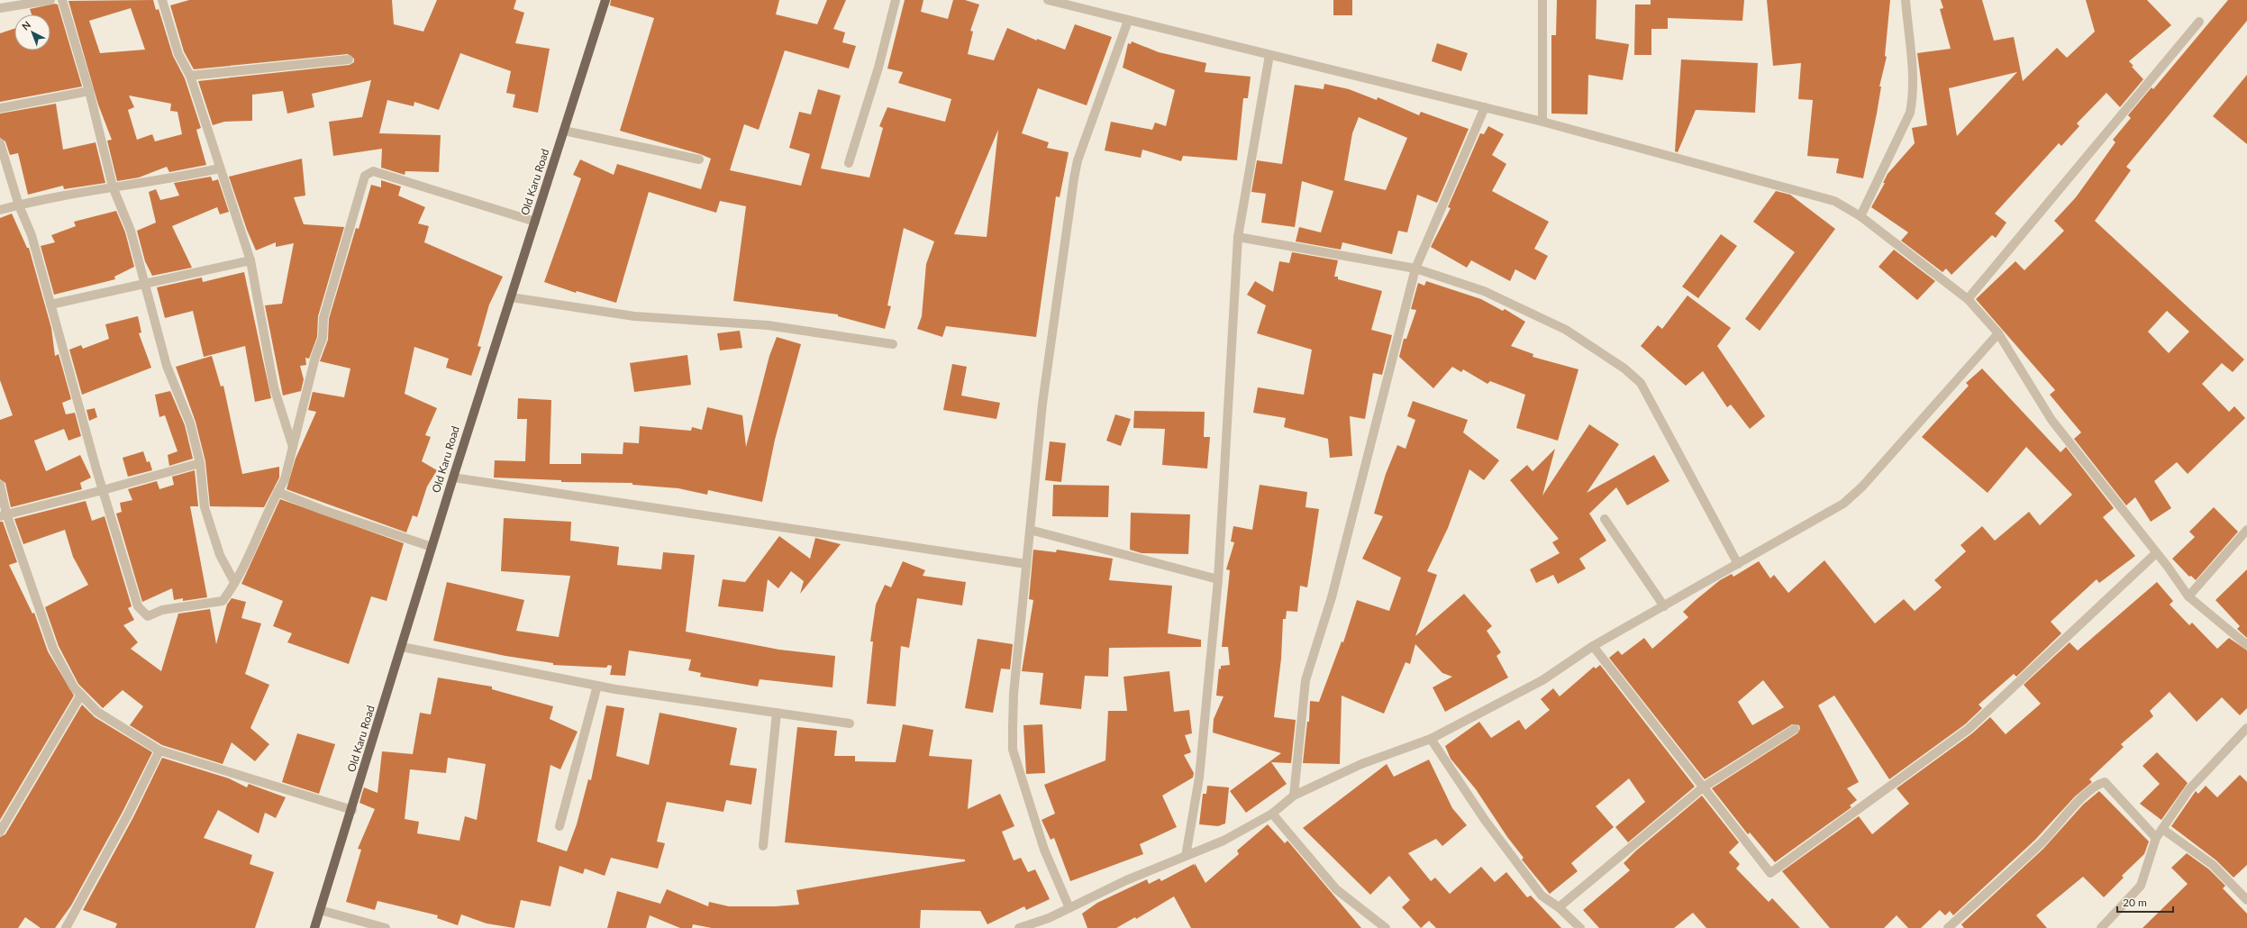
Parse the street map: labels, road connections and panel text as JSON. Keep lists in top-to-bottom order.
{
  "streets": {
    "main road": ["Old Karu Road"]
  },
  "scale_bar": "20 m",
  "north": "top left"
}
